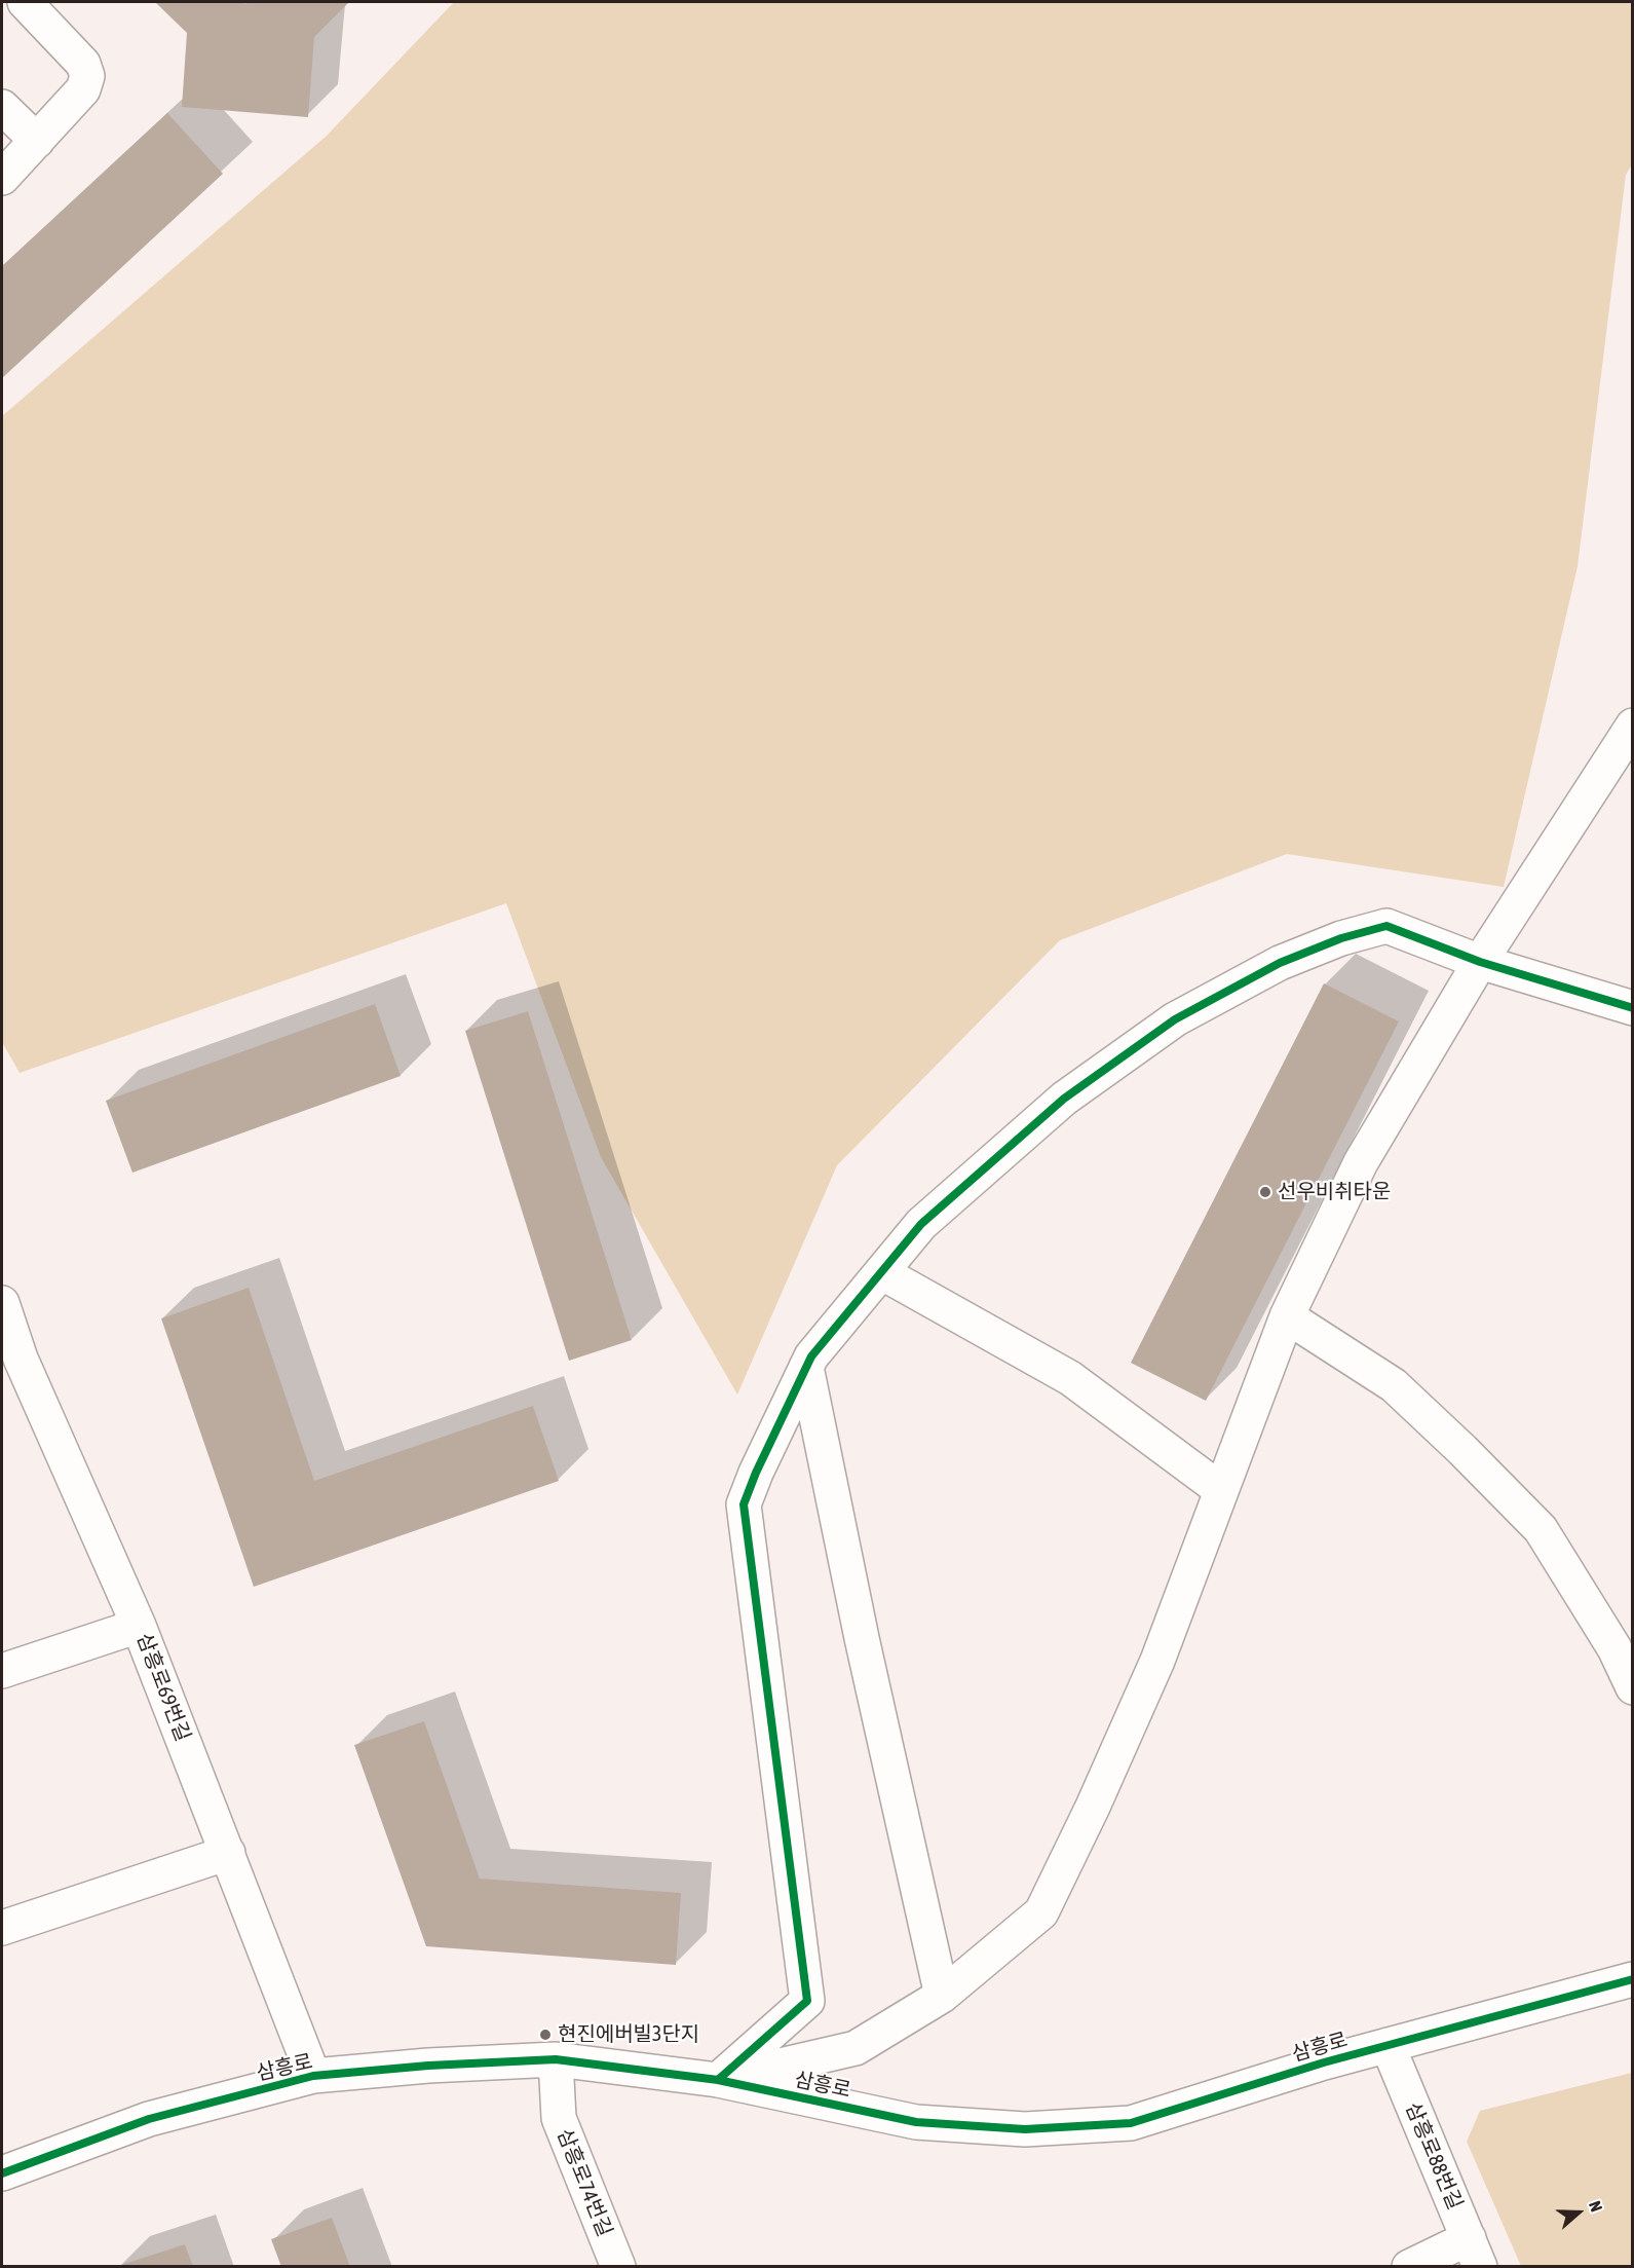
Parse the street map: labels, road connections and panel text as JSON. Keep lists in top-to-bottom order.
{
  "streets": {
    "street": [
      "삼흥로69번길",
      "삼흥로",
      "삼흥로88번길",
      "삼흥로74번길"
    ]
  },
  "crossings": [
    ["삼흥로69번길", "삼흥로"],
    ["삼흥로", "삼흥로88번길"],
    ["삼흥로", "삼흥로74번길"]
  ],
  "places": ["선우비취타운", "현진에버빌3단지"],
  "north": "right"
}
